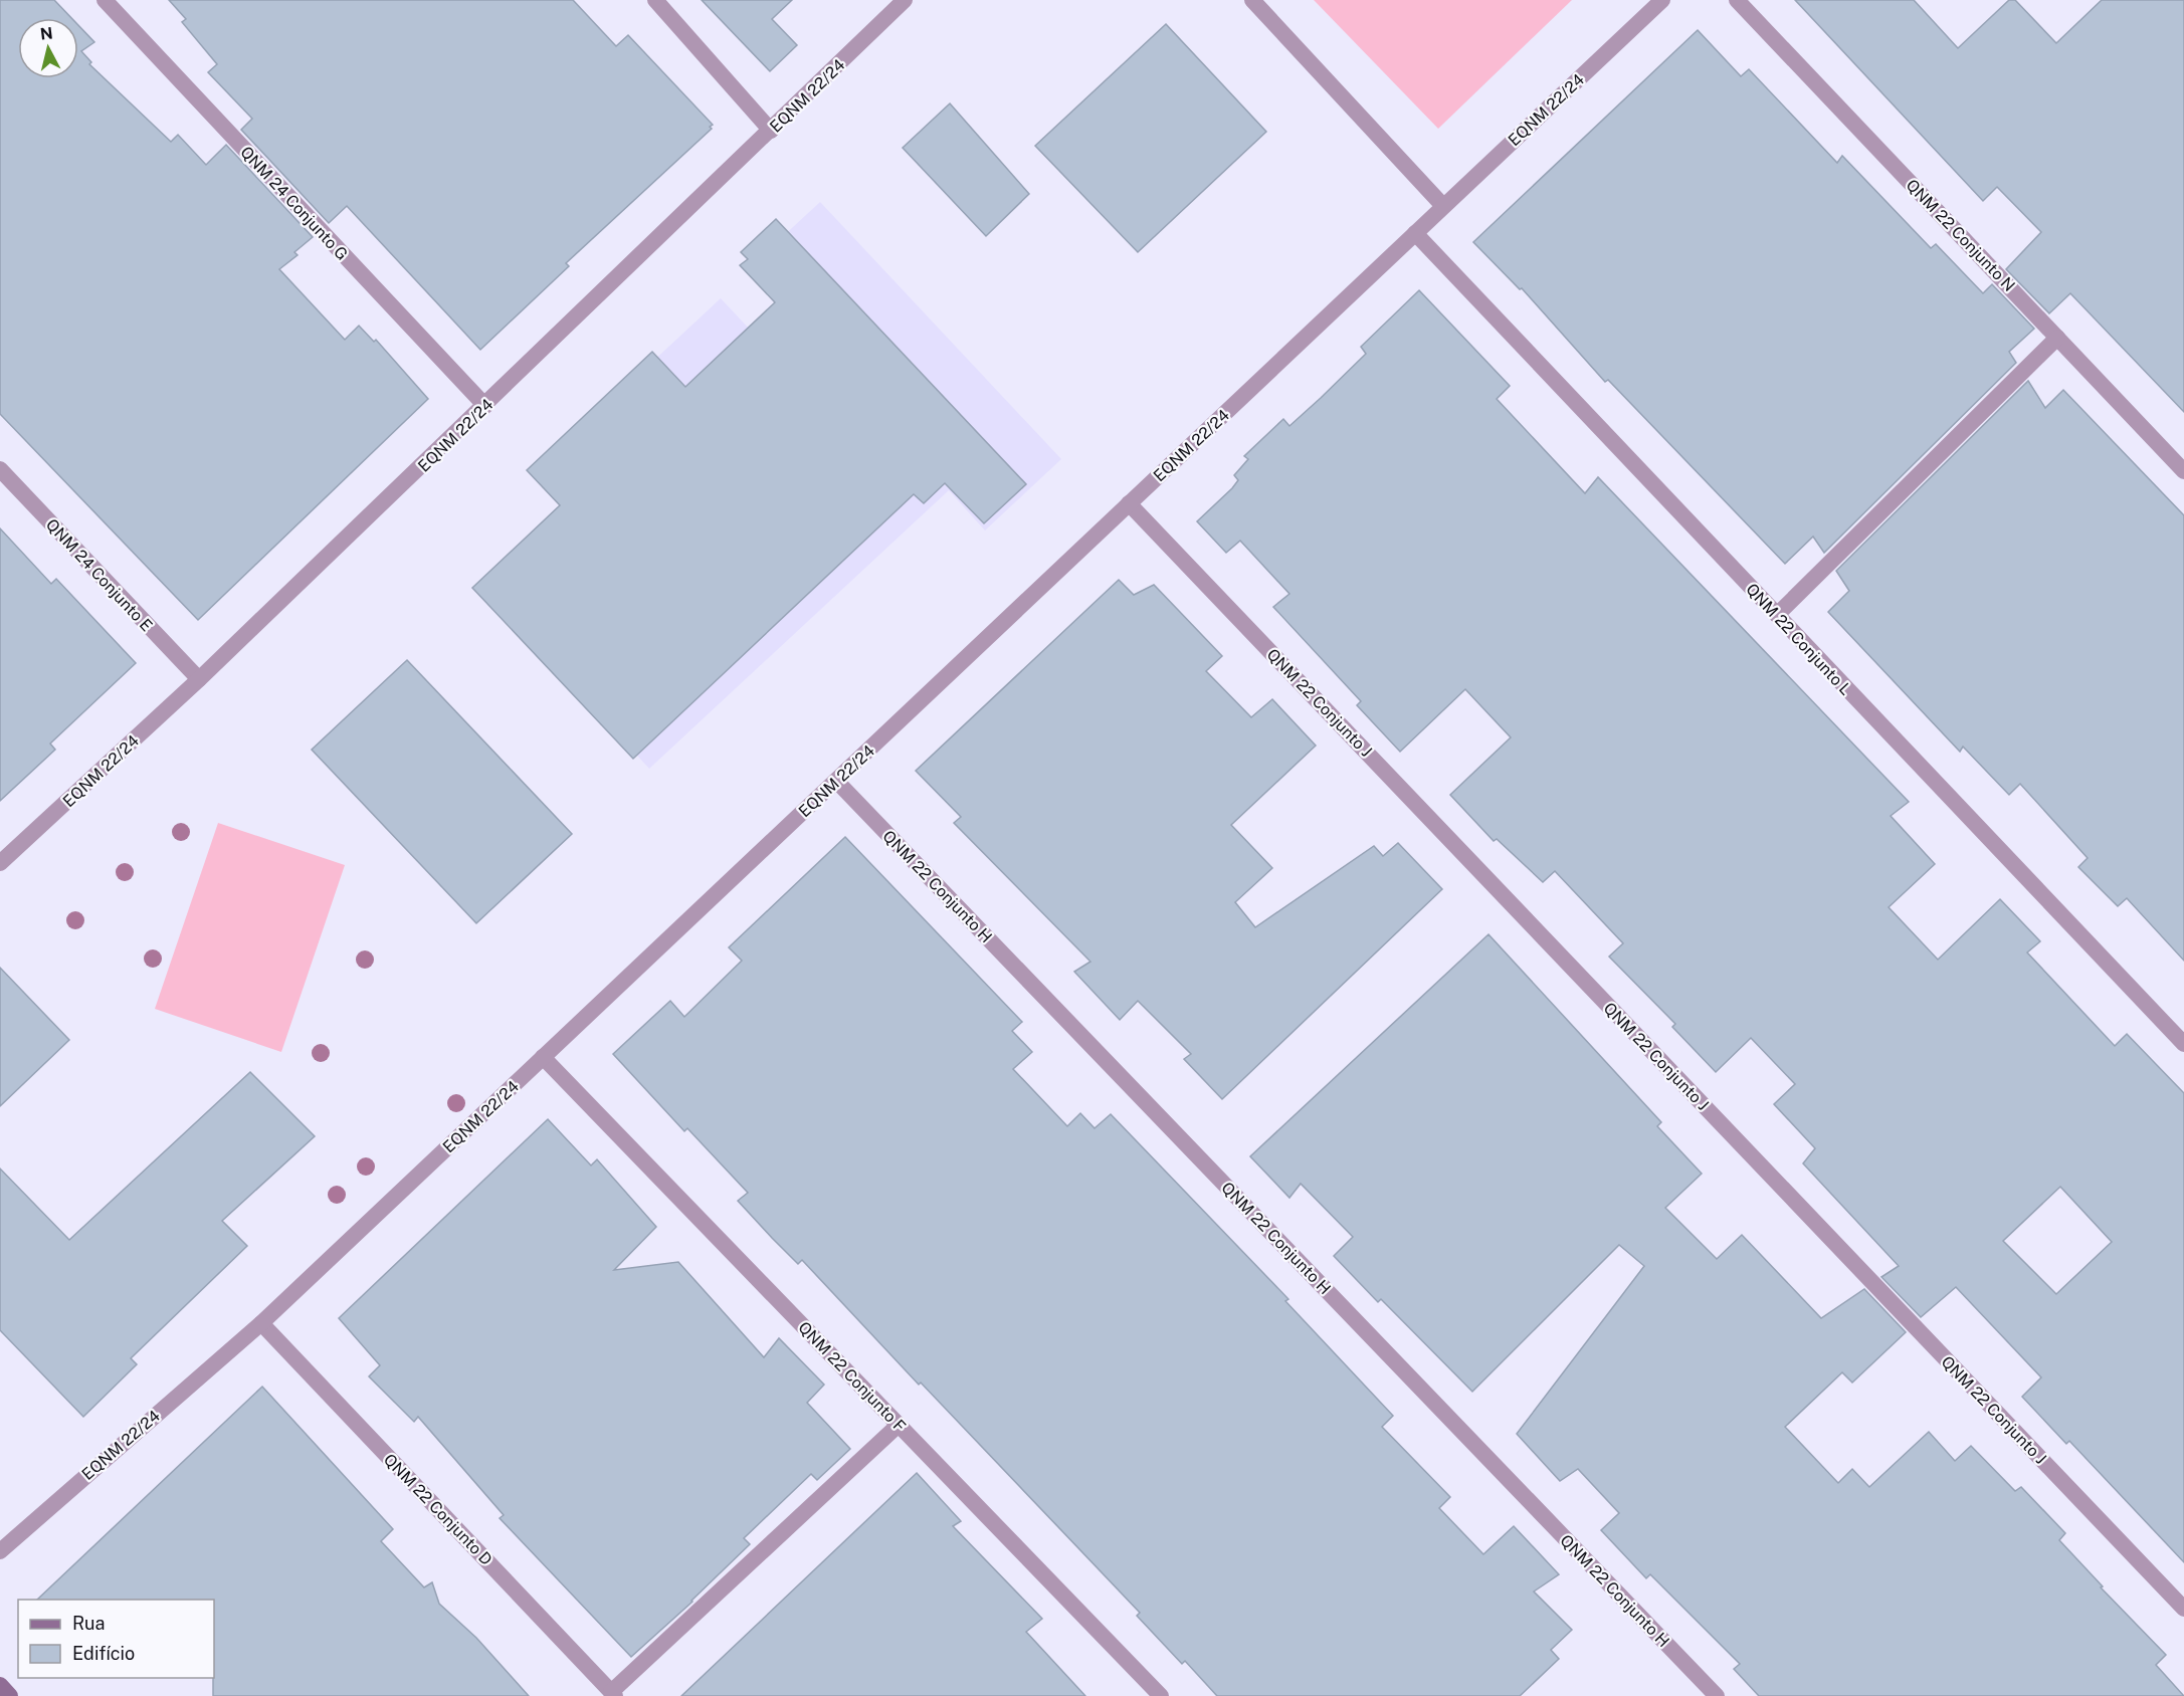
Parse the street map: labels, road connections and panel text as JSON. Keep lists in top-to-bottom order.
{
  "streets": {
    "street": [
      "EQNM 22/24",
      "QNM 24 Conjunto G",
      "QNM 22 Conjunto N",
      "QNM 24 Conjunto E",
      "QNM 22 Conjunto L",
      "QNM 22 Conjunto J",
      "QNM 22 Conjunto H",
      "QNM 22 Conjunto F",
      "QNM 22 Conjunto D"
    ]
  },
  "crossings": [
    ["EQNM 22/24", "QNM 24 Conjunto G"],
    ["EQNM 22/24", "QNM 24 Conjunto E"],
    ["EQNM 22/24", "QNM 22 Conjunto L"],
    ["EQNM 22/24", "QNM 22 Conjunto J"],
    ["EQNM 22/24", "QNM 22 Conjunto H"],
    ["EQNM 22/24", "QNM 22 Conjunto F"],
    ["EQNM 22/24", "QNM 22 Conjunto D"]
  ],
  "legend": ["Rua", "Edifício"],
  "north": "top"
}
